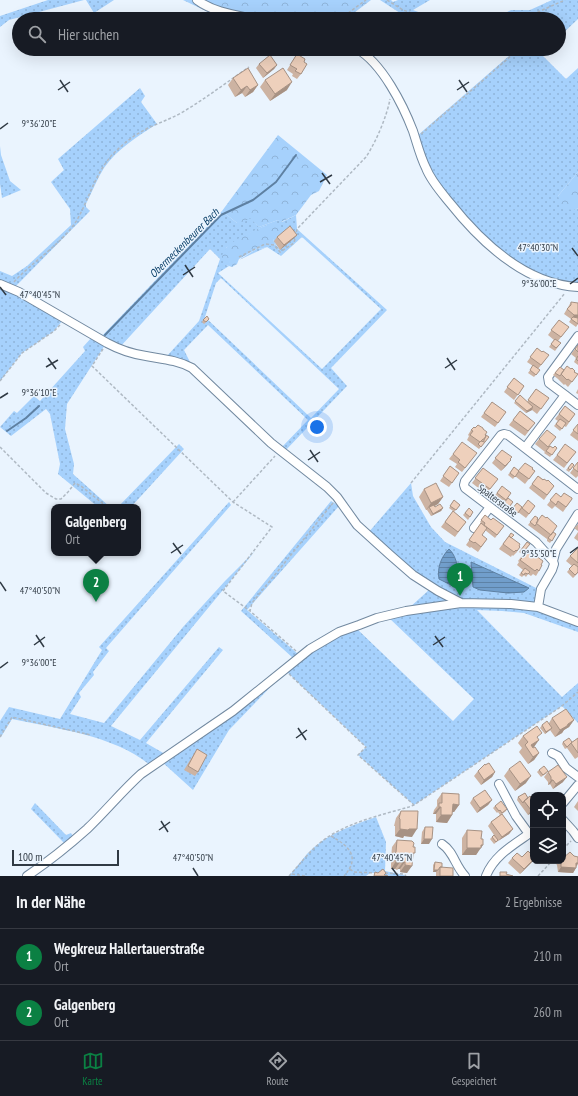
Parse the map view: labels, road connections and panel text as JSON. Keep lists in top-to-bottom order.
{
  "streets": {
    "street": ["Spalterstraße"]
  },
  "water": ["Obermeckenbeurer Bach"],
  "scale_bar": "100 m",
  "page": {
    "search": "Hier suchen",
    "popup": ["Galgenberg", "Ort"],
    "pins": ["1", "2"],
    "scale": "100 m",
    "heading": ["In der Nähe", "2 Ergebnisse"],
    "list": [
      {
        "mark": "1",
        "name": "Wegkreuz Hallertauerstraße",
        "note": "Ort",
        "value": "210 m"
      },
      {
        "mark": "2",
        "name": "Galgenberg",
        "note": "Ort",
        "value": "260 m"
      }
    ],
    "nav": ["Karte", "Route", "Gespeichert"]
  },
  "coordinates": [
    "9°36'20\"E",
    "47°40'30\"N",
    "9°36'00\"E",
    "47°40'45\"N",
    "9°36'10\"E",
    "9°35'50\"E",
    "47°40'50\"N"
  ]
}
